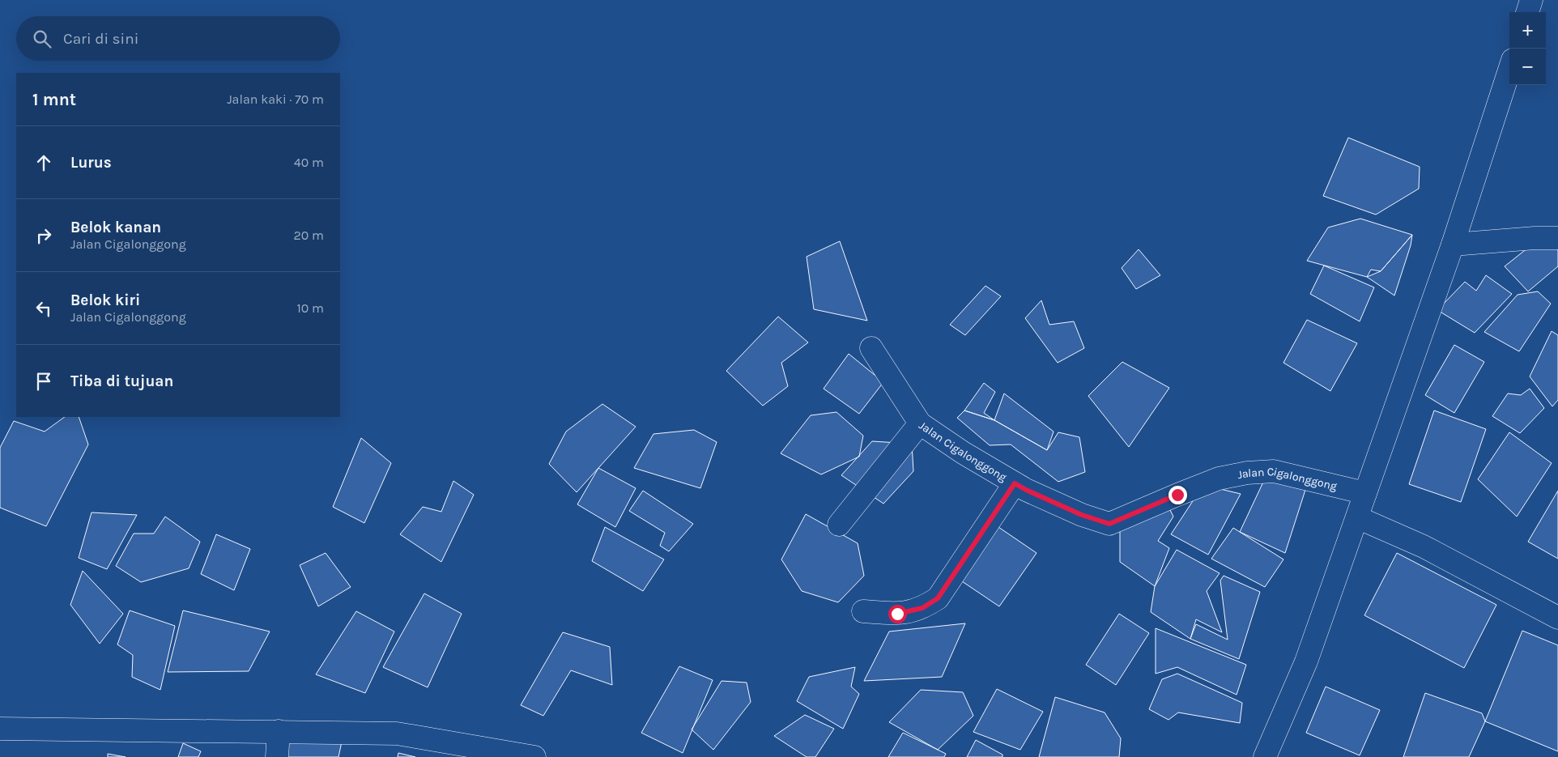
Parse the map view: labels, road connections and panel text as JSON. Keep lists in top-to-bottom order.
{
  "streets": {
    "street": ["Jalan Cigalonggong"]
  },
  "page": {
    "map_buttons": ["+", "−"],
    "search": "Cari di sini",
    "heading": ["1 mnt", "Jalan kaki · 70 m"],
    "list": [
      ["Lurus", "40 m"],
      ["Belok kanan", "Jalan Cigalonggong", "20 m"],
      ["Belok kiri", "Jalan Cigalonggong", "10 m"],
      "Tiba di tujuan"
    ]
  }
}
